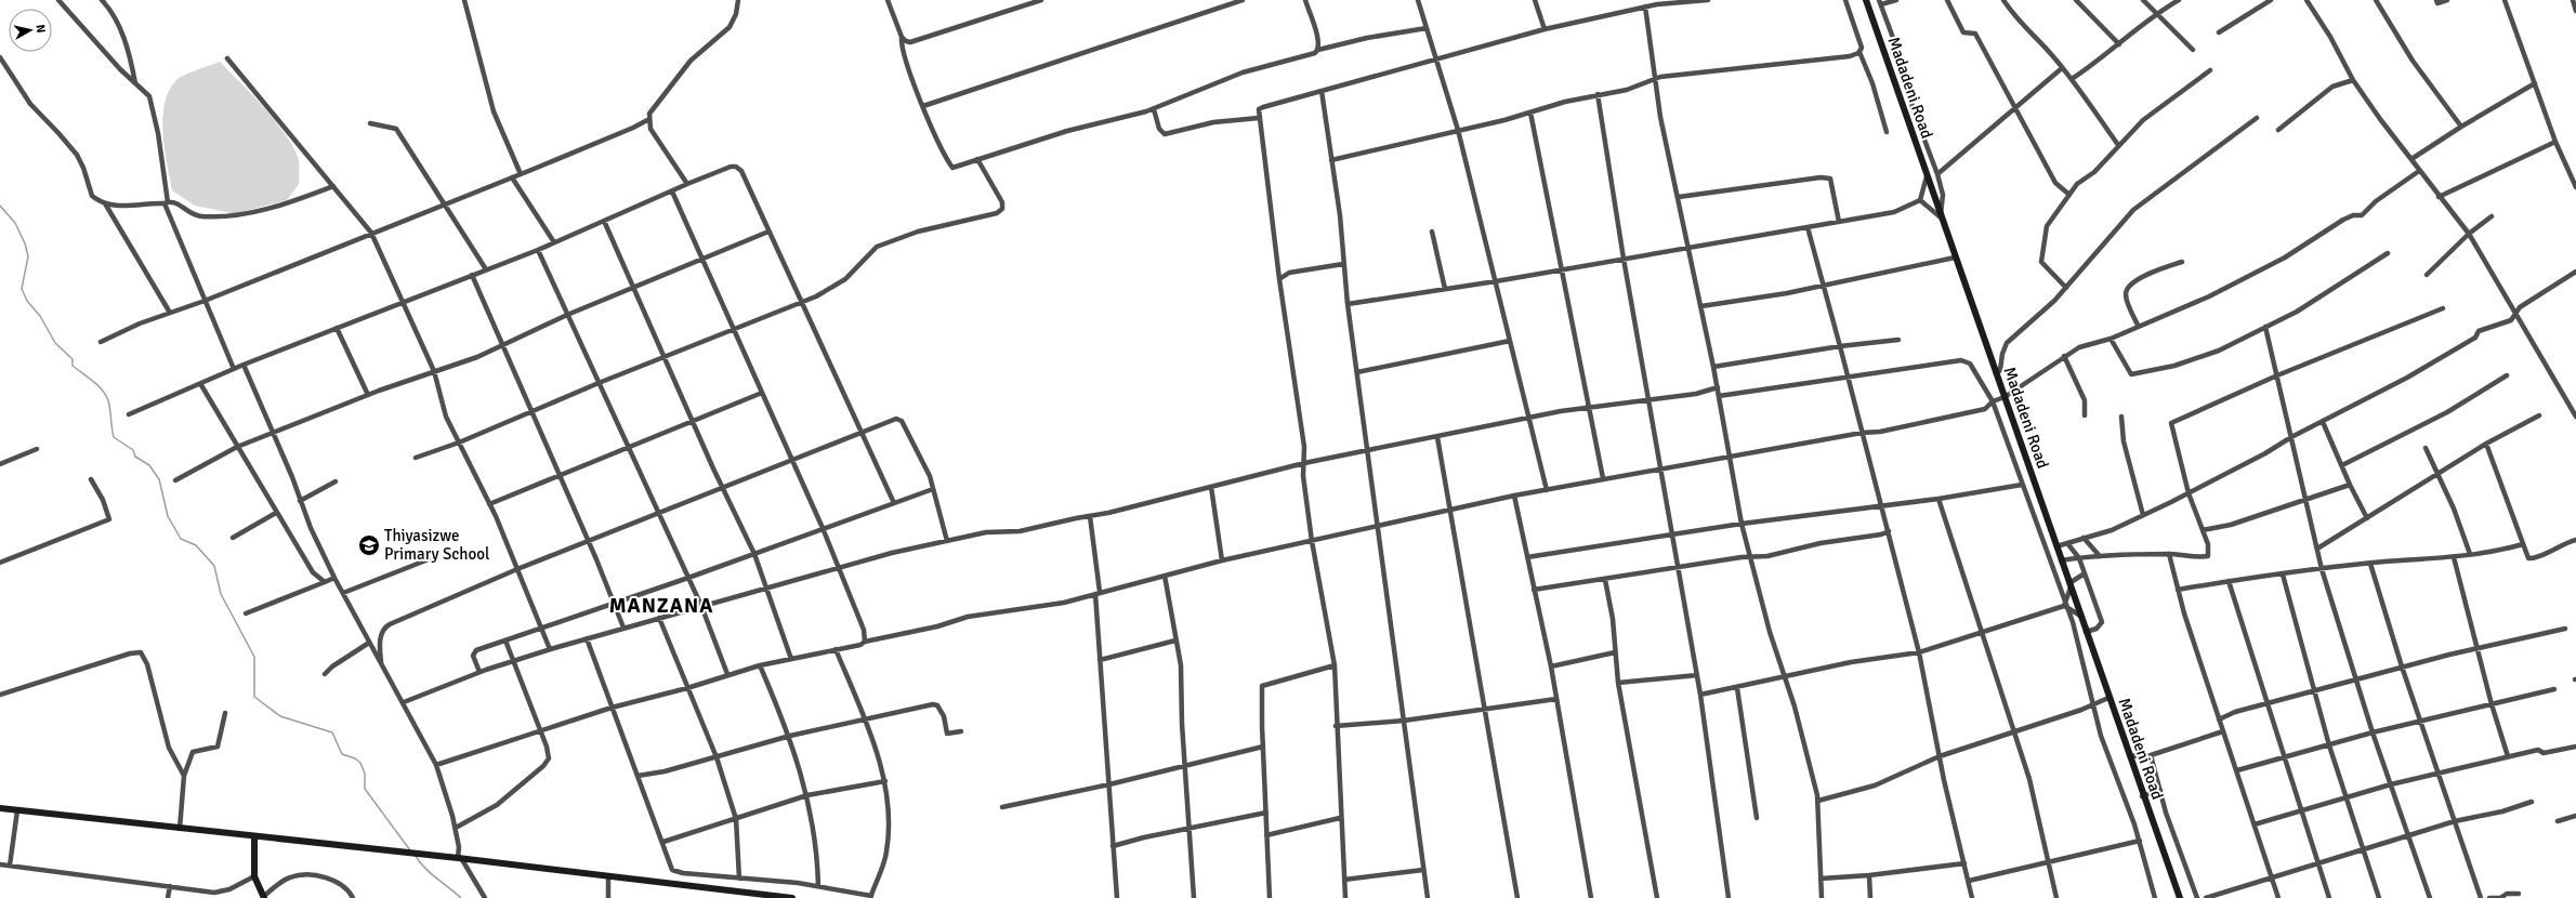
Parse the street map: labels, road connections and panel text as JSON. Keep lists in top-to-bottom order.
{
  "streets": {
    "street": ["Madadeni Road"]
  },
  "districts": ["MANZANA"],
  "places": {
    "school or university": ["Thiyasizwe Primary School"]
  },
  "north": "right"
}
